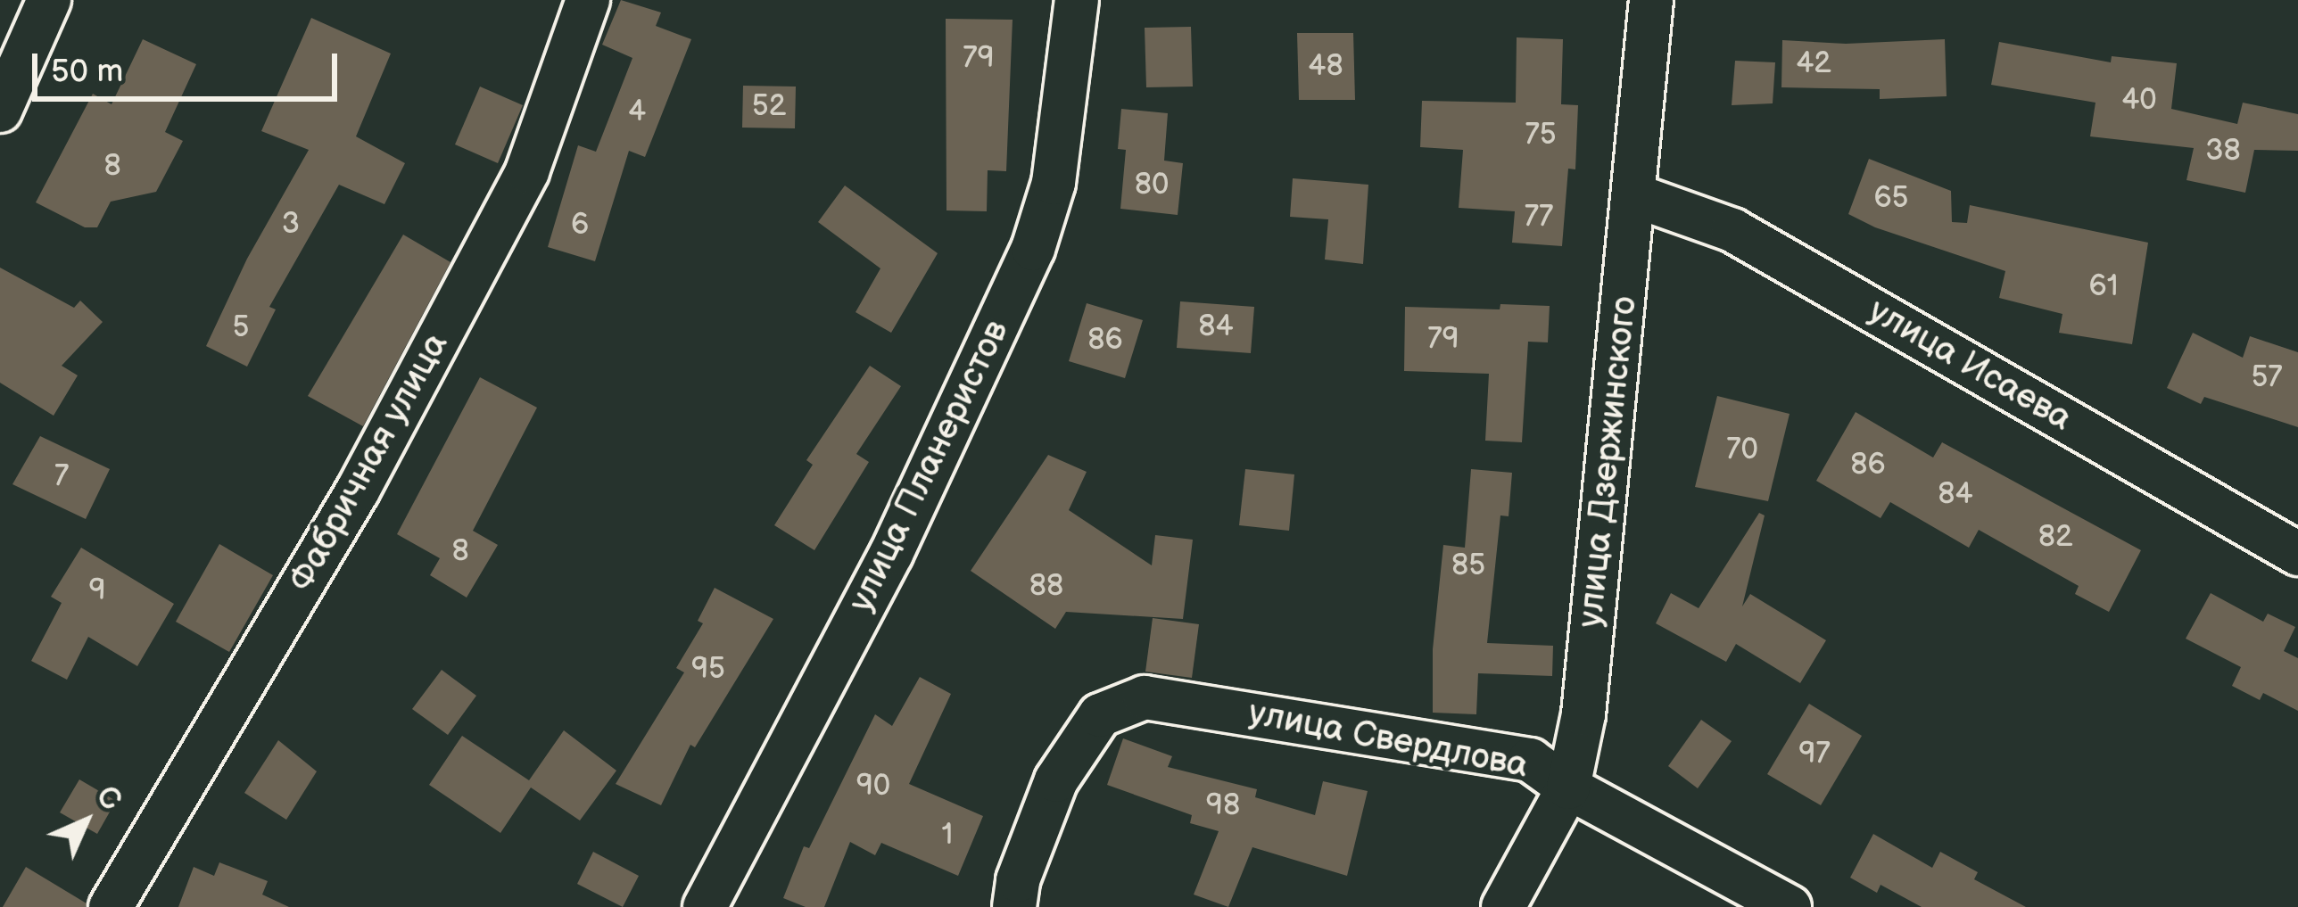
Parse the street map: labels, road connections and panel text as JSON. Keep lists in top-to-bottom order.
{
  "streets": {
    "street": [
      "улица Исаева",
      "улица Дзержинского",
      "Фабричная улица",
      "улица Планеристов",
      "улица Свердлова"
    ]
  },
  "crossings": [
    ["улица Исаева", "улица Дзержинского"],
    ["улица Дзержинского", "улица Свердлова"]
  ],
  "house_numbers": [
    "79",
    "42",
    "48",
    "40",
    "52",
    "4",
    "75",
    "38",
    "8",
    "80",
    "65",
    "77",
    "3",
    "6",
    "61",
    "84",
    "5",
    "79",
    "86",
    "57",
    "70",
    "86",
    "7",
    "84",
    "82",
    "8",
    "85",
    "88",
    "9",
    "95",
    "97",
    "90",
    "98",
    "1"
  ],
  "scale_bar": "50 m",
  "north": "top right"
}
